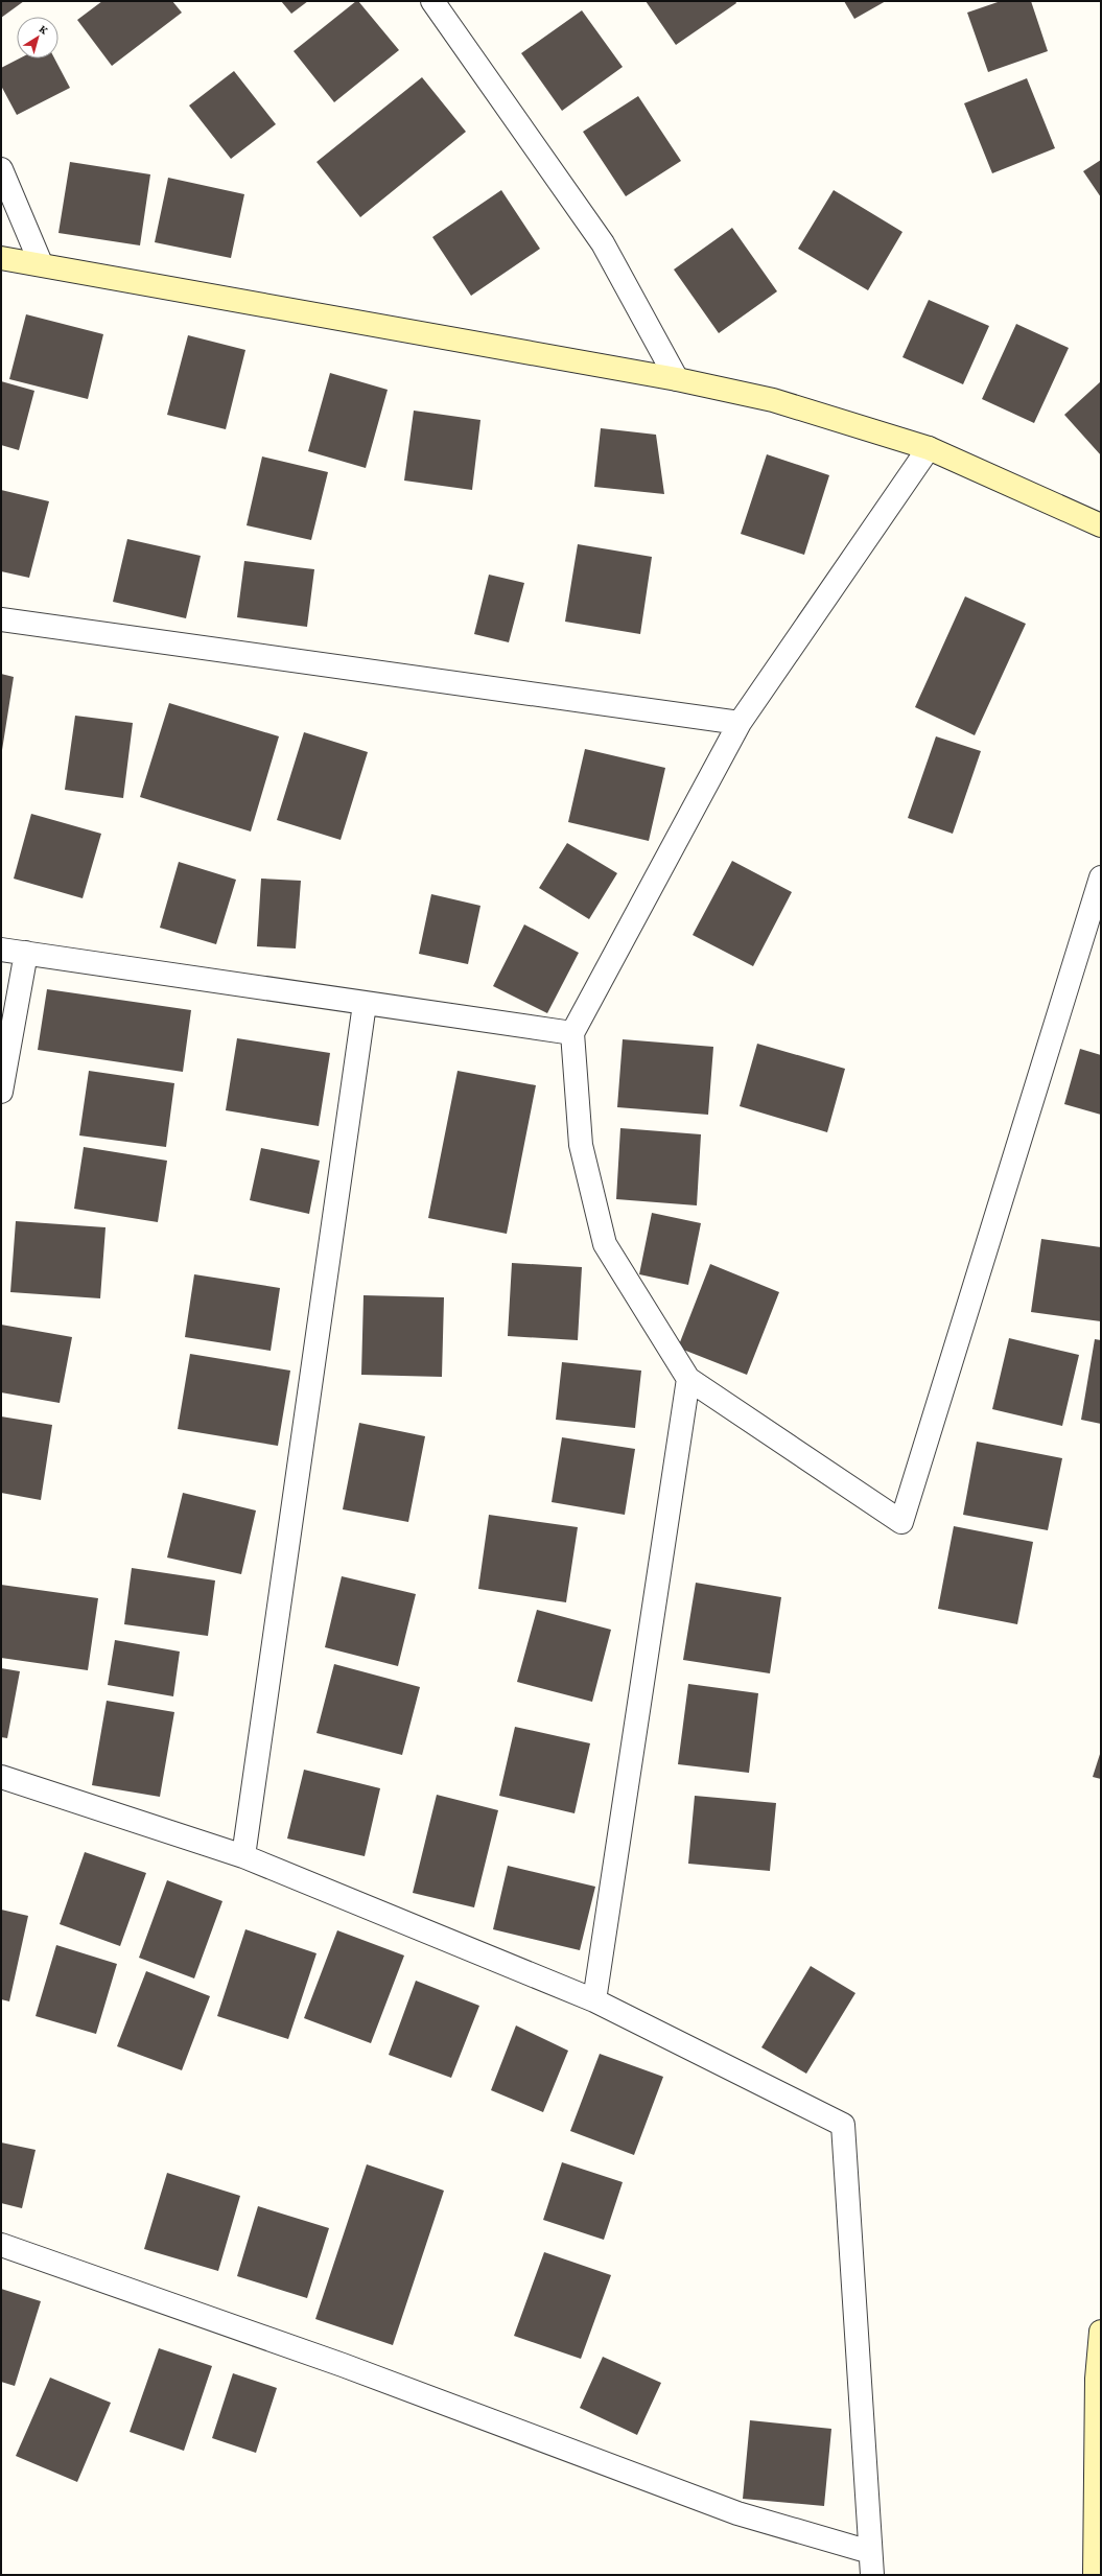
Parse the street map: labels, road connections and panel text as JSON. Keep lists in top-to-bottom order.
{
  "north": "top right"
}
